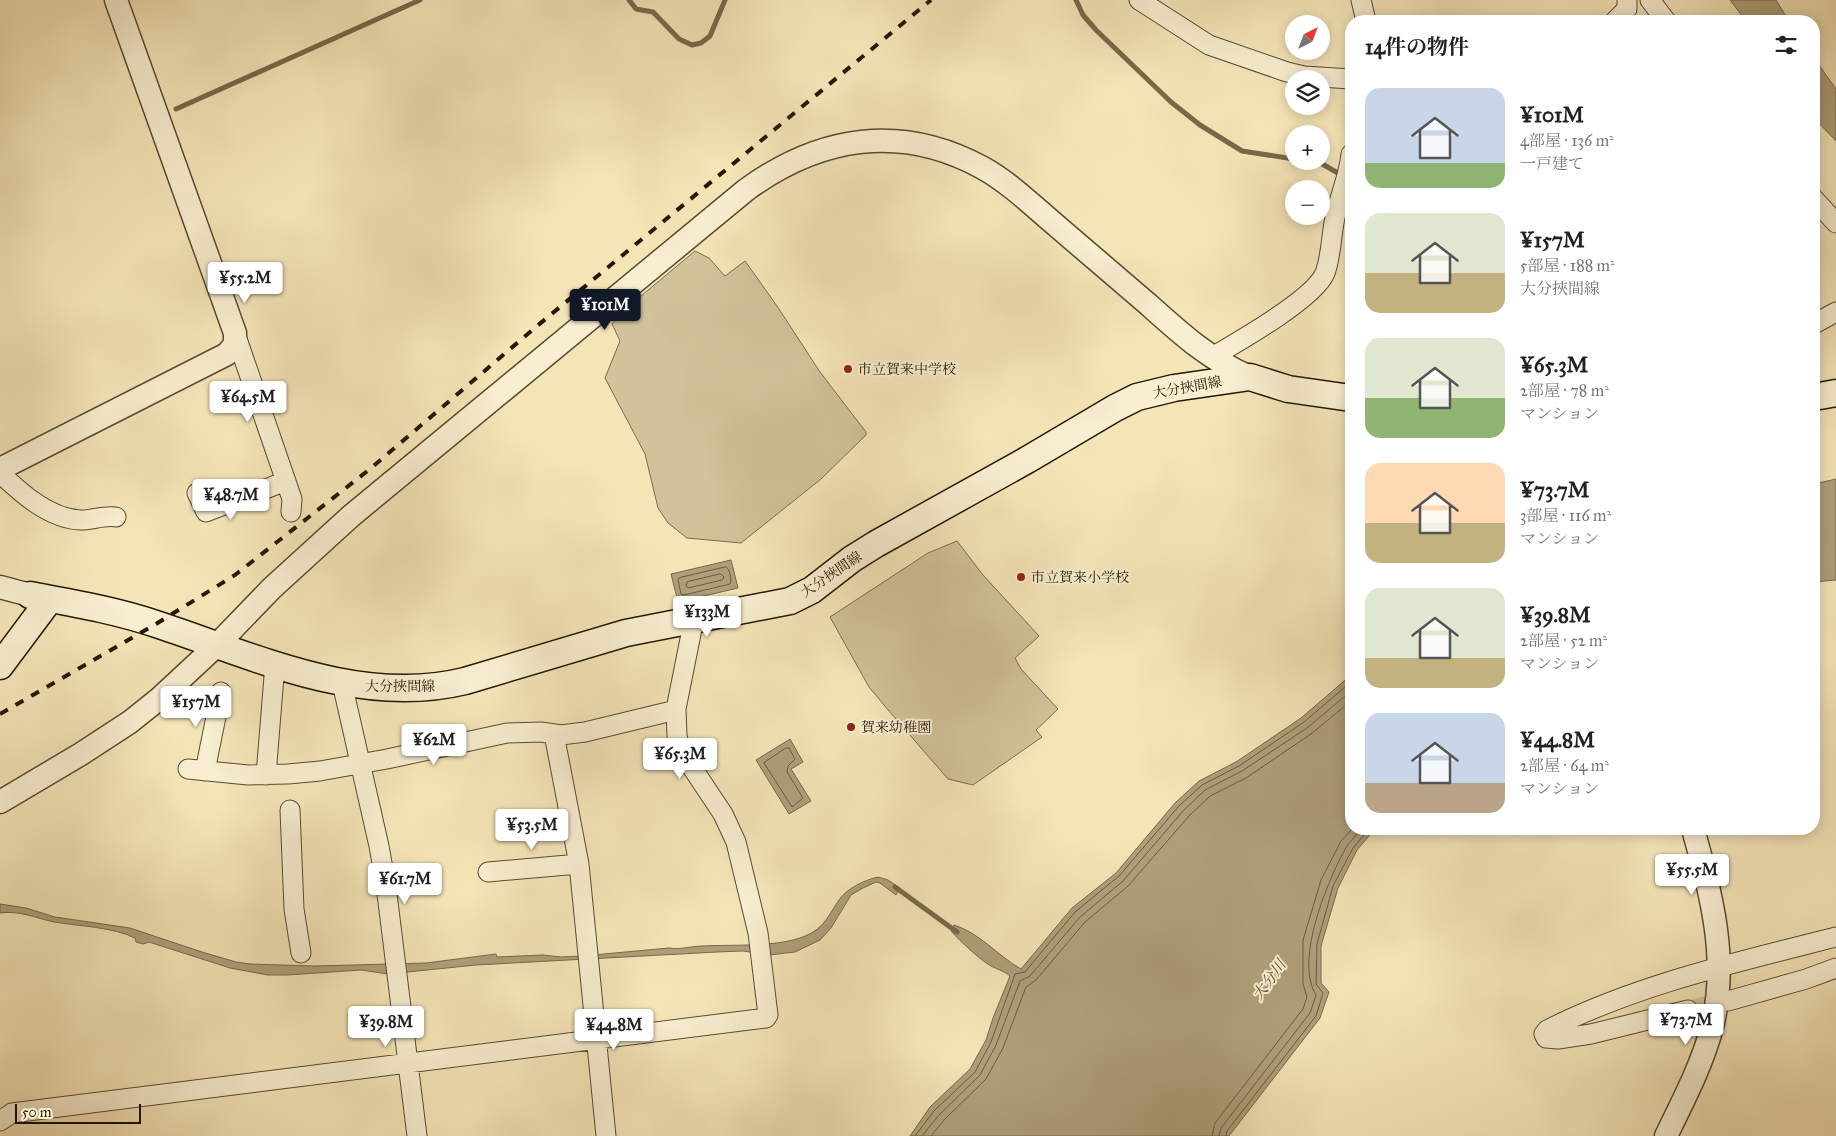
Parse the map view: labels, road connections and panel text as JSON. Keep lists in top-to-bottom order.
{
  "streets": {
    "main road": ["大分挾間線"]
  },
  "water": ["大分川"],
  "places": ["市立賀来中学校", "市立賀来小学校", "賀来幼稚園"],
  "scale_bar": "50 m",
  "north": "top right",
  "page": {
    "map_buttons": ["+", "−"],
    "heading": "14件の物件",
    "list": [
      {
        "name": "¥101M",
        "note": "4部屋 · 136 m² · 一戸建て"
      },
      {
        "name": "¥157M",
        "note": "5部屋 · 188 m² · 大分挾間線"
      },
      {
        "name": "¥65.3M",
        "note": "2部屋 · 78 m² · マンション"
      },
      {
        "name": "¥73.7M",
        "note": "3部屋 · 116 m² · マンション"
      },
      {
        "name": "¥39.8M",
        "note": "2部屋 · 52 m² · マンション"
      },
      {
        "name": "¥44.8M",
        "note": "2部屋 · 64 m² · マンション"
      }
    ],
    "price": [
      "¥55.2M",
      "¥101M",
      "¥64.5M",
      "¥48.7M",
      "¥133M",
      "¥157M",
      "¥62M",
      "¥65.3M",
      "¥53.5M",
      "¥55.5M",
      "¥61.7M",
      "¥73.7M",
      "¥39.8M",
      "¥44.8M"
    ],
    "scale": "50 m"
  }
}
